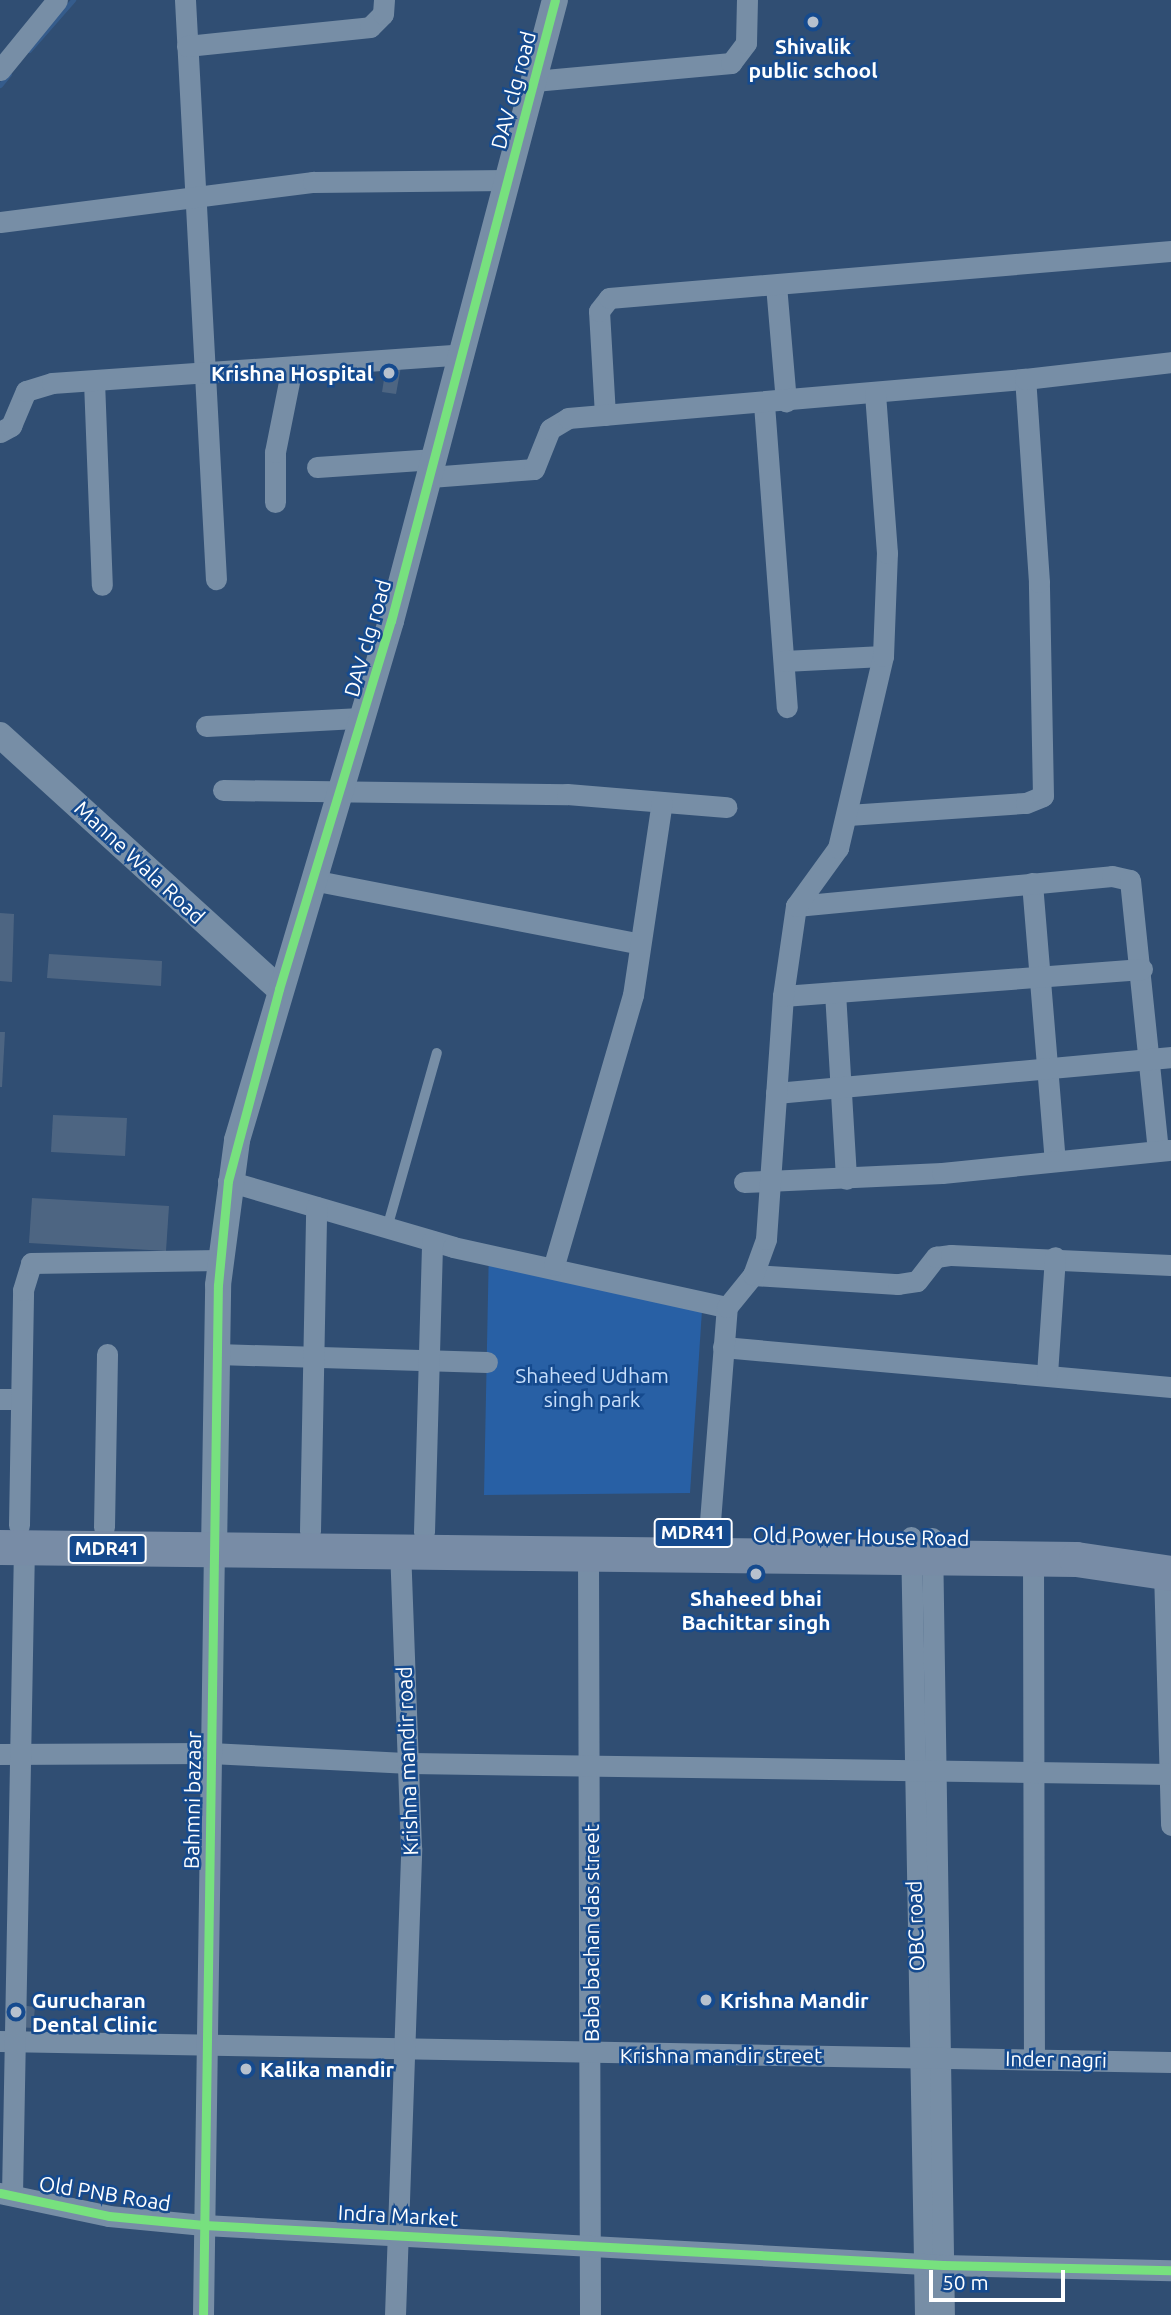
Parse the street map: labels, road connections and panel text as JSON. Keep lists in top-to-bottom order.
{
  "streets": {
    "highway": ["MDR41", "Old Power House Road"],
    "street": [
      "DAV clg road",
      "Manne Wala Road",
      "Krishna mandir road",
      "Bahmni bazaar",
      "OBC road",
      "Baba bachan das street",
      "Krishna mandir street",
      "Inder nagri",
      "Old PNB Road",
      "Indra Market"
    ]
  },
  "crossings": [
    ["DAV clg road", "Manne Wala Road"],
    ["DAV clg road", "Bahmni bazaar"],
    ["MDR41", "Old Power House Road"],
    ["MDR41", "Bahmni bazaar"],
    ["Old Power House Road", "Krishna mandir road"],
    ["Old Power House Road", "Bahmni bazaar"],
    ["Old Power House Road", "OBC road"],
    ["Old Power House Road", "Baba bachan das street"],
    ["Krishna mandir road", "Krishna mandir street"],
    ["Krishna mandir road", "Indra Market"],
    ["Bahmni bazaar", "Krishna mandir street"],
    ["Bahmni bazaar", "Old PNB Road"],
    ["Bahmni bazaar", "Indra Market"],
    ["OBC road", "Krishna mandir street"],
    ["OBC road", "Inder nagri"],
    ["OBC road", "Indra Market"],
    ["Baba bachan das street", "Krishna mandir street"],
    ["Baba bachan das street", "Indra Market"],
    ["Krishna mandir street", "Inder nagri"],
    ["Old PNB Road", "Indra Market"]
  ],
  "parks": ["Shaheed Udham singh park"],
  "places": [
    "Shivalik public school",
    "Krishna Hospital",
    "Shaheed bhai Bachittar singh",
    "Krishna Mandir",
    "Gurucharan Dental Clinic",
    "Kalika mandir"
  ],
  "scale_bar": "50 m"
}
